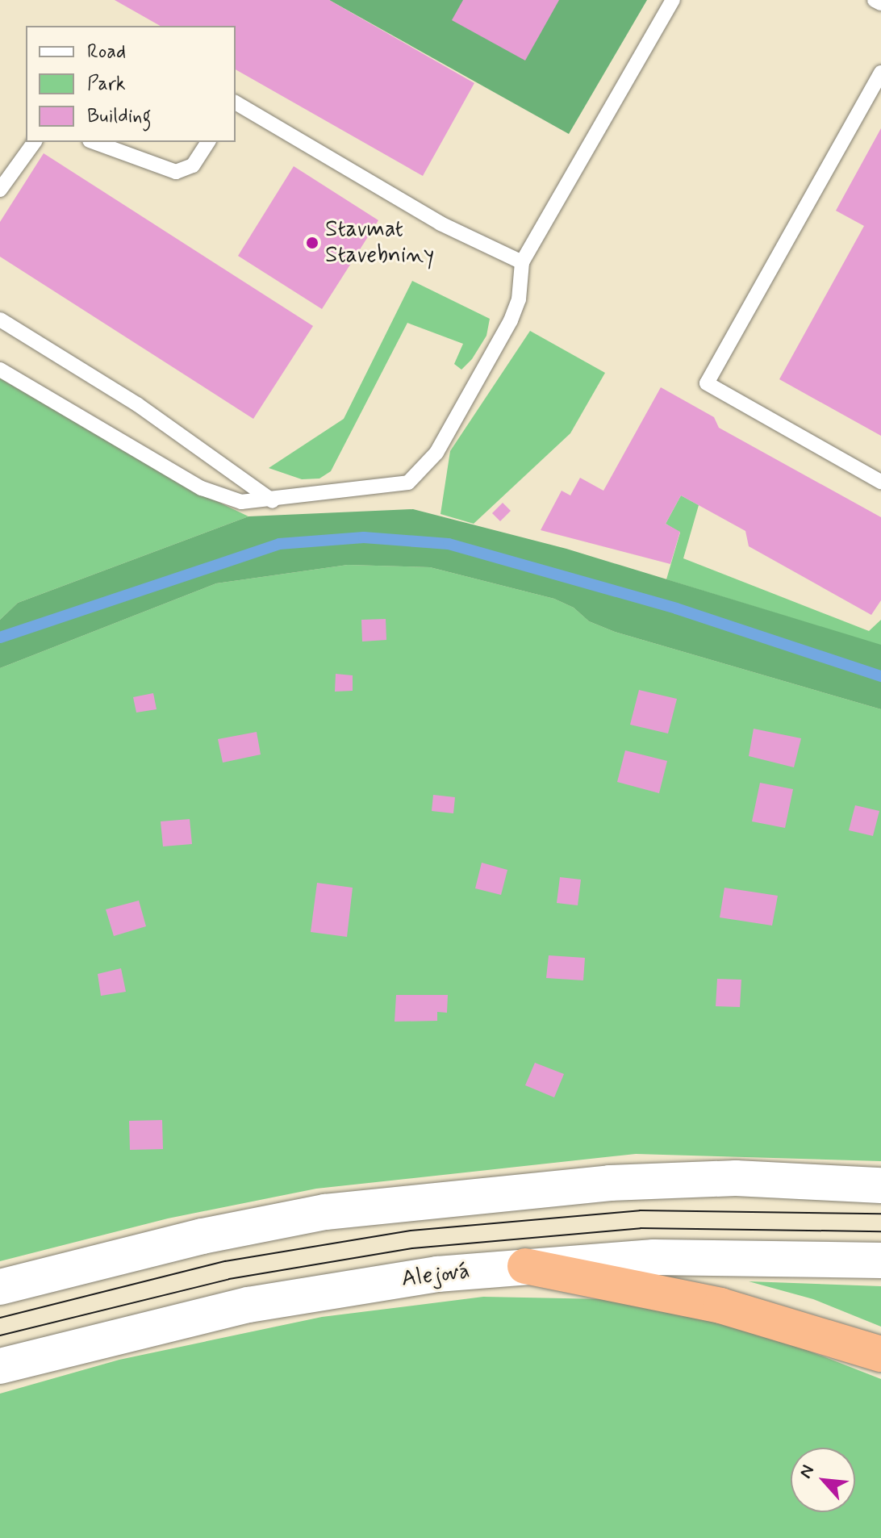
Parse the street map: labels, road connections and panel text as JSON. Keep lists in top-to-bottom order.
{
  "streets": {
    "street": ["Alejová"]
  },
  "places": ["Stavmat Stavebniny"],
  "legend": ["Road", "Park", "Building"],
  "north": "top left"
}
